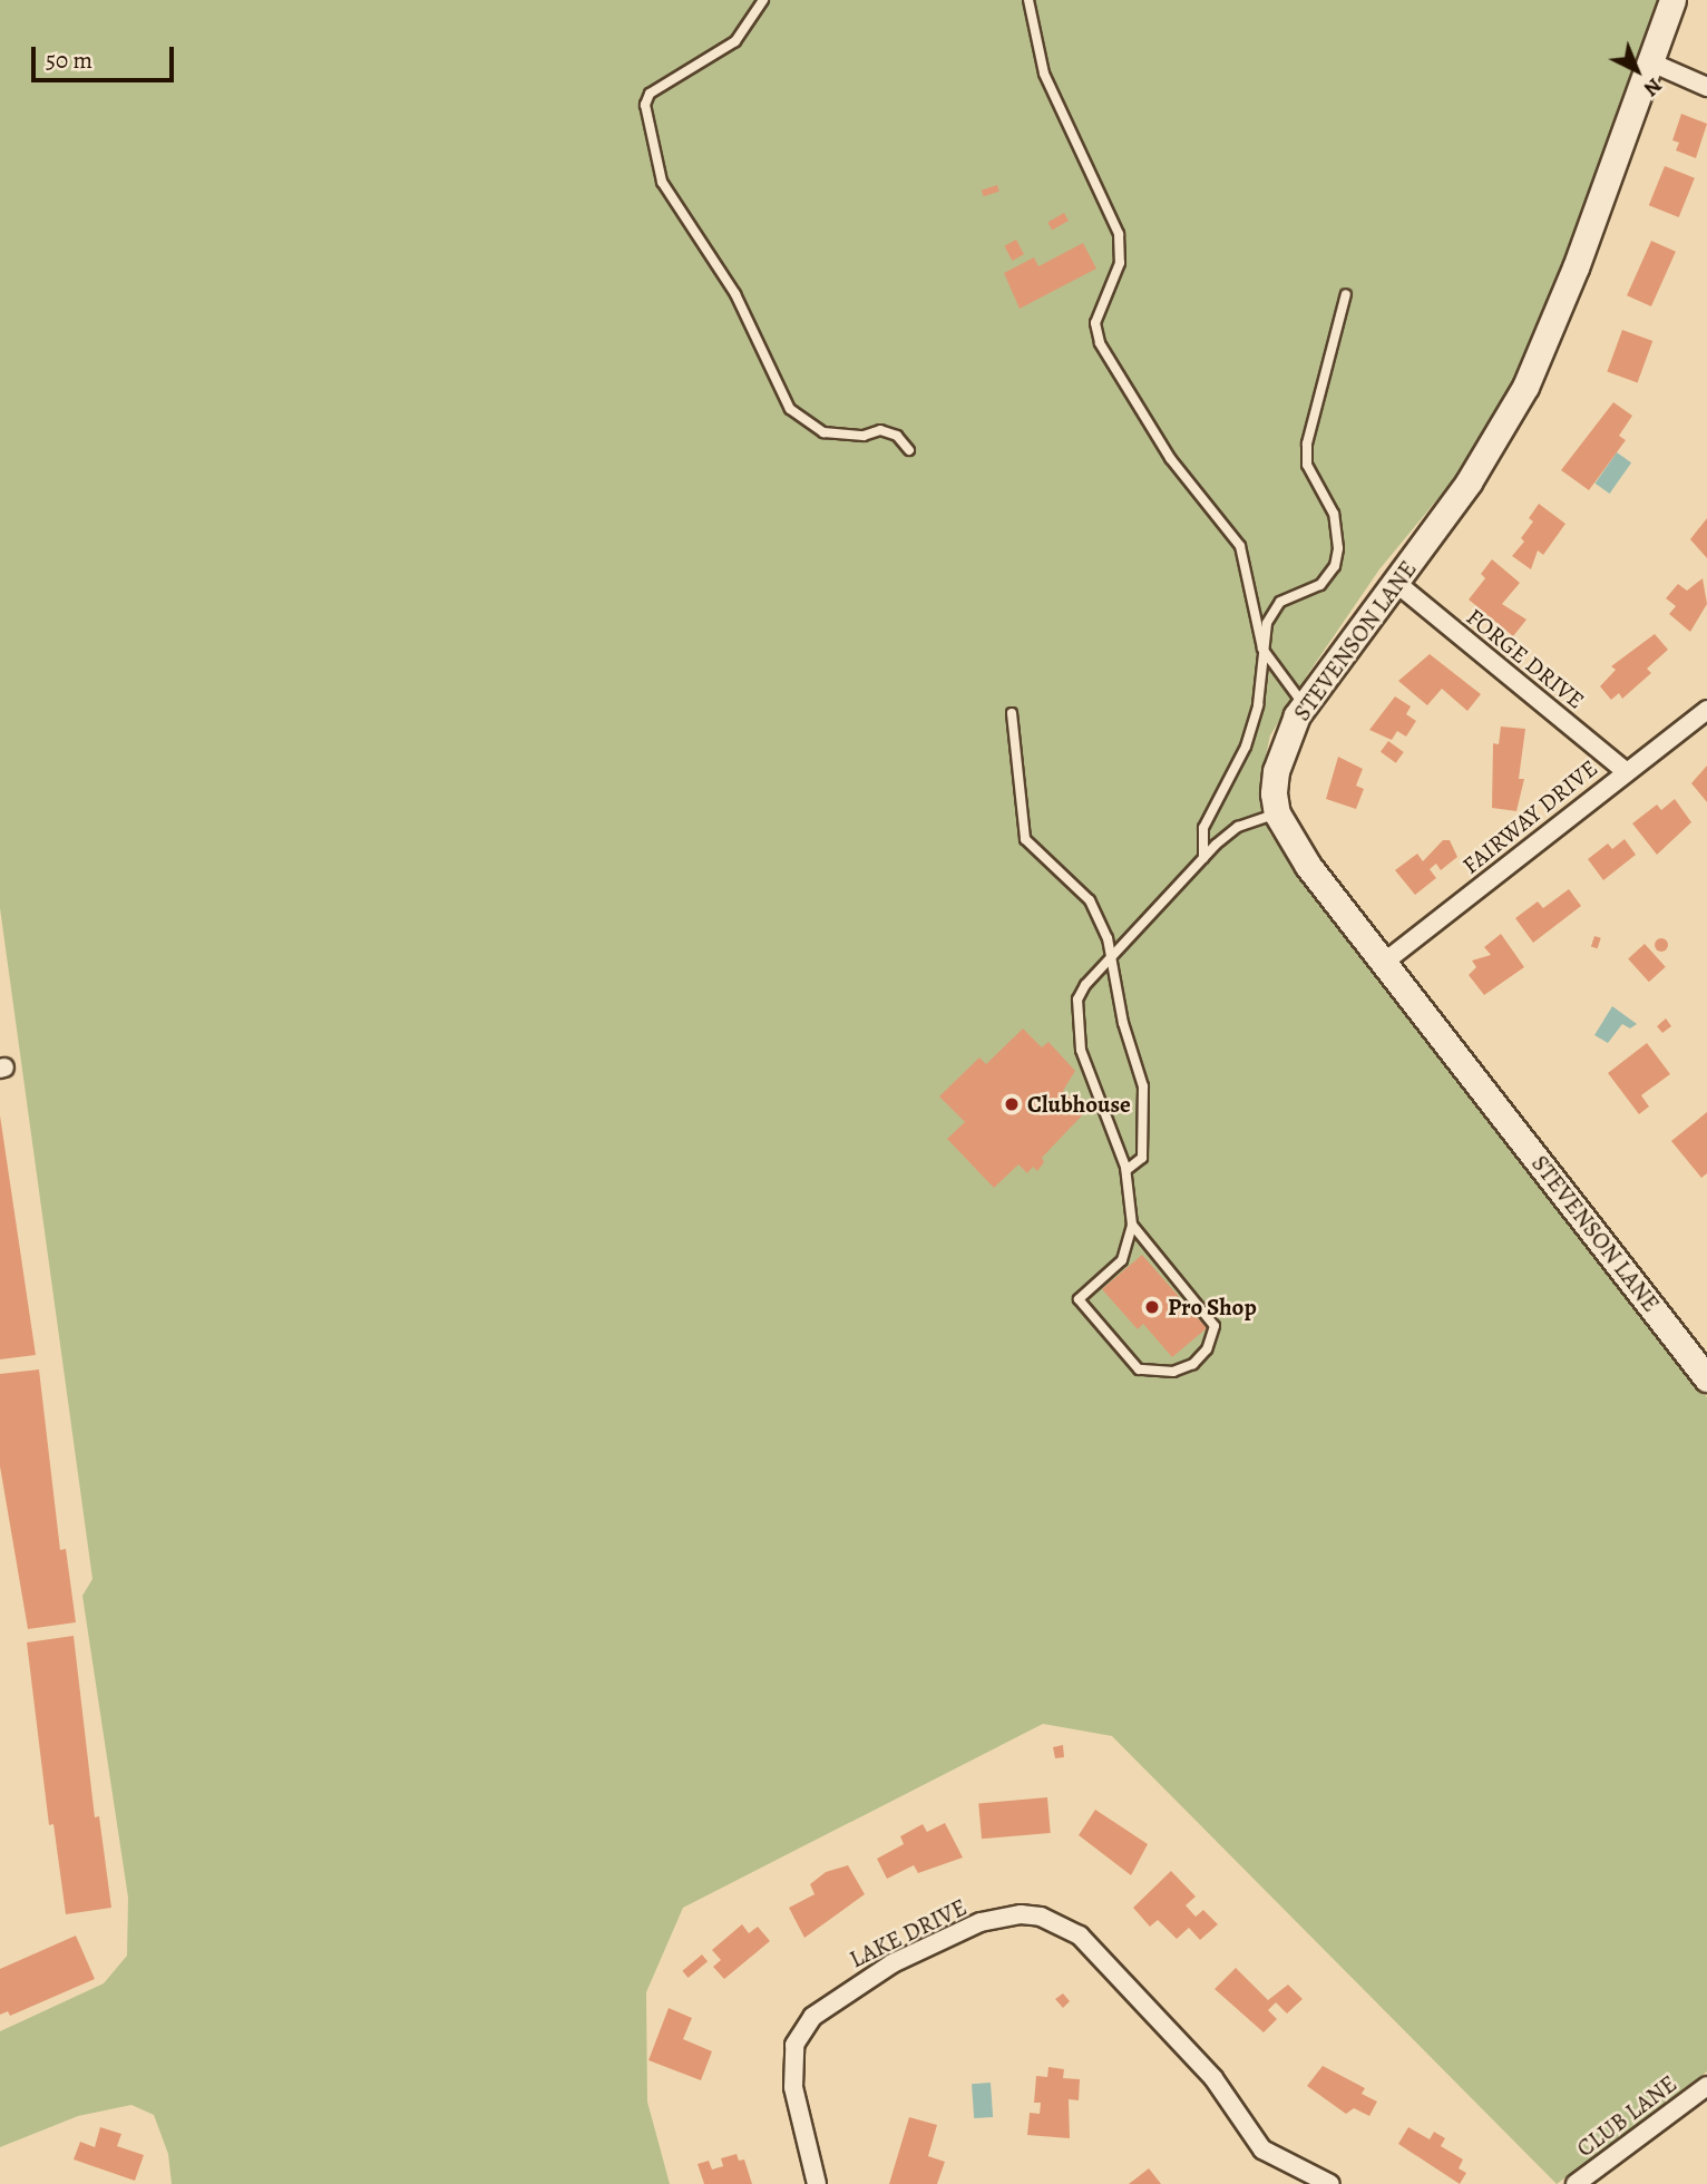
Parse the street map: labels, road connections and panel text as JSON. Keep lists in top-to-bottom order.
{
  "streets": {
    "street": [
      "STEVENSON LANE",
      "FORGE DRIVE",
      "FAIRWAY DRIVE",
      "LAKE DRIVE",
      "CLUB LANE"
    ]
  },
  "crossings": [
    ["STEVENSON LANE", "FORGE DRIVE"],
    ["STEVENSON LANE", "FAIRWAY DRIVE"],
    ["FORGE DRIVE", "FAIRWAY DRIVE"]
  ],
  "places": ["Clubhouse", "Pro Shop"],
  "scale_bar": "50 m",
  "north": "bottom right"
}
